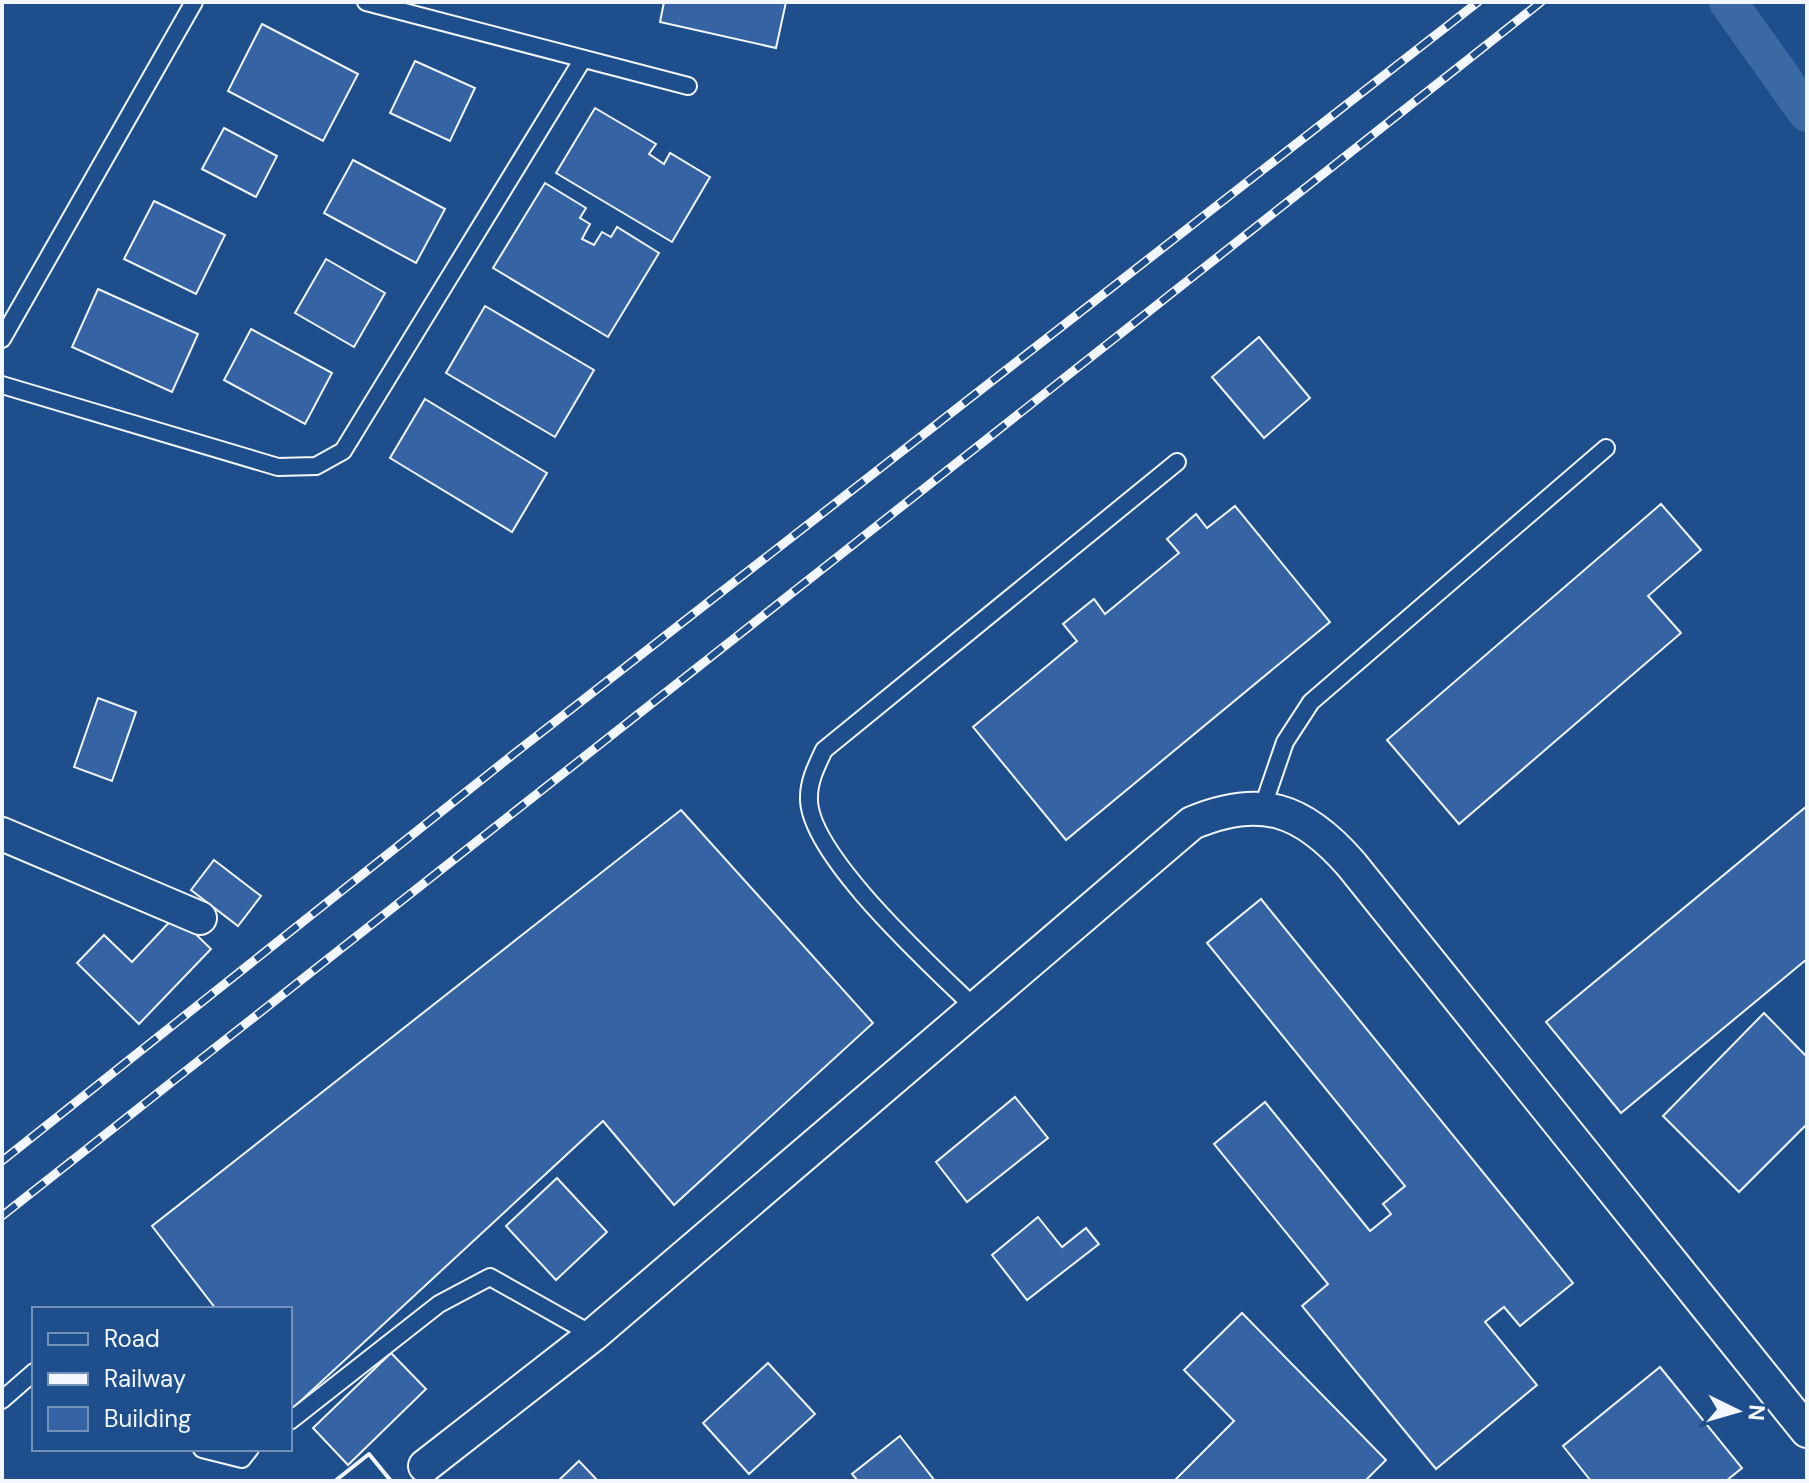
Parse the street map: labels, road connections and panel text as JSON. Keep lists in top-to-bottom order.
{
  "legend": ["Road", "Railway", "Building"],
  "north": "right"
}
